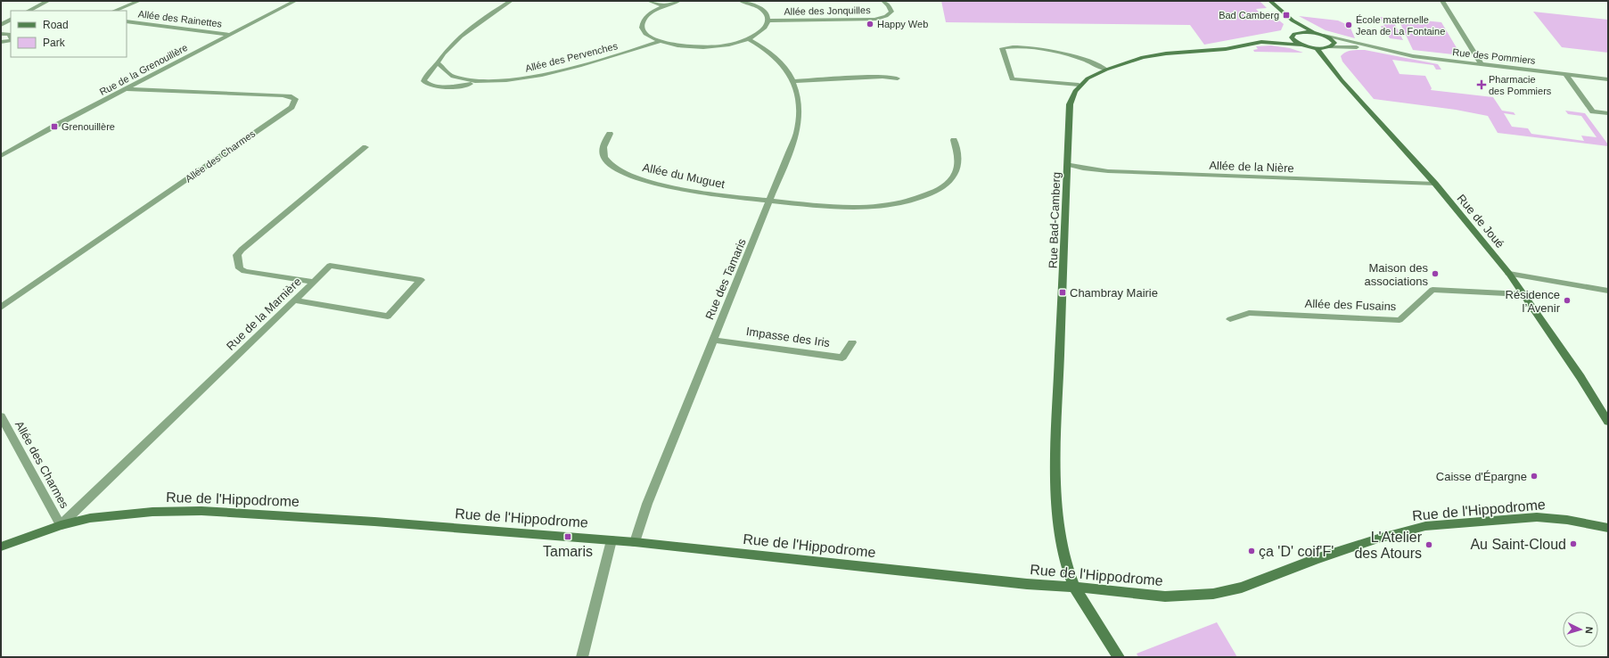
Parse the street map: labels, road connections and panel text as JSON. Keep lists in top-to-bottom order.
{
  "streets": {
    "street": [
      "Allée des Jonquilles",
      "Allée des Rainettes",
      "Rue des Pommiers",
      "Allée des Pervenches",
      "Rue de la Grenouillère",
      "Allée des Charmes",
      "Allée de la Nière",
      "Allée du Muguet",
      "Rue Bad-Camberg",
      "Rue de Joué",
      "Rue des Tamaris",
      "Allée des Fusains",
      "Rue de la Marnière",
      "Impasse des Iris",
      "Rue de l'Hippodrome"
    ]
  },
  "crossings": [
    ["Allée des Rainettes", "Rue de la Grenouillère"],
    ["Rue de la Grenouillère", "Allée des Charmes"],
    ["Allée des Charmes", "Rue de la Marnière"],
    ["Allée des Charmes", "Rue de l'Hippodrome"],
    ["Allée de la Nière", "Rue Bad-Camberg"],
    ["Allée de la Nière", "Rue de Joué"],
    ["Allée du Muguet", "Rue des Tamaris"],
    ["Rue Bad-Camberg", "Rue de l'Hippodrome"],
    ["Rue de Joué", "Allée des Fusains"],
    ["Rue des Tamaris", "Impasse des Iris"],
    ["Rue des Tamaris", "Rue de l'Hippodrome"],
    ["Rue de la Marnière", "Rue de l'Hippodrome"]
  ],
  "places": {
    "transit": [
      "Bad Camberg",
      "Grenouillère",
      "Chambray Mairie",
      "Tamaris"
    ],
    "other": [
      "Happy Web",
      "École maternelle Jean de La Fontaine",
      "Maison des associations",
      "Résidence l’Avenir",
      "Caisse d'Épargne",
      "Au Saint-Cloud",
      "L'Atelier des Atours",
      "ça 'D' coif'F'"
    ],
    "health": ["Pharmacie des Pommiers"]
  },
  "legend": ["Road", "Park"],
  "north": "right"
}
